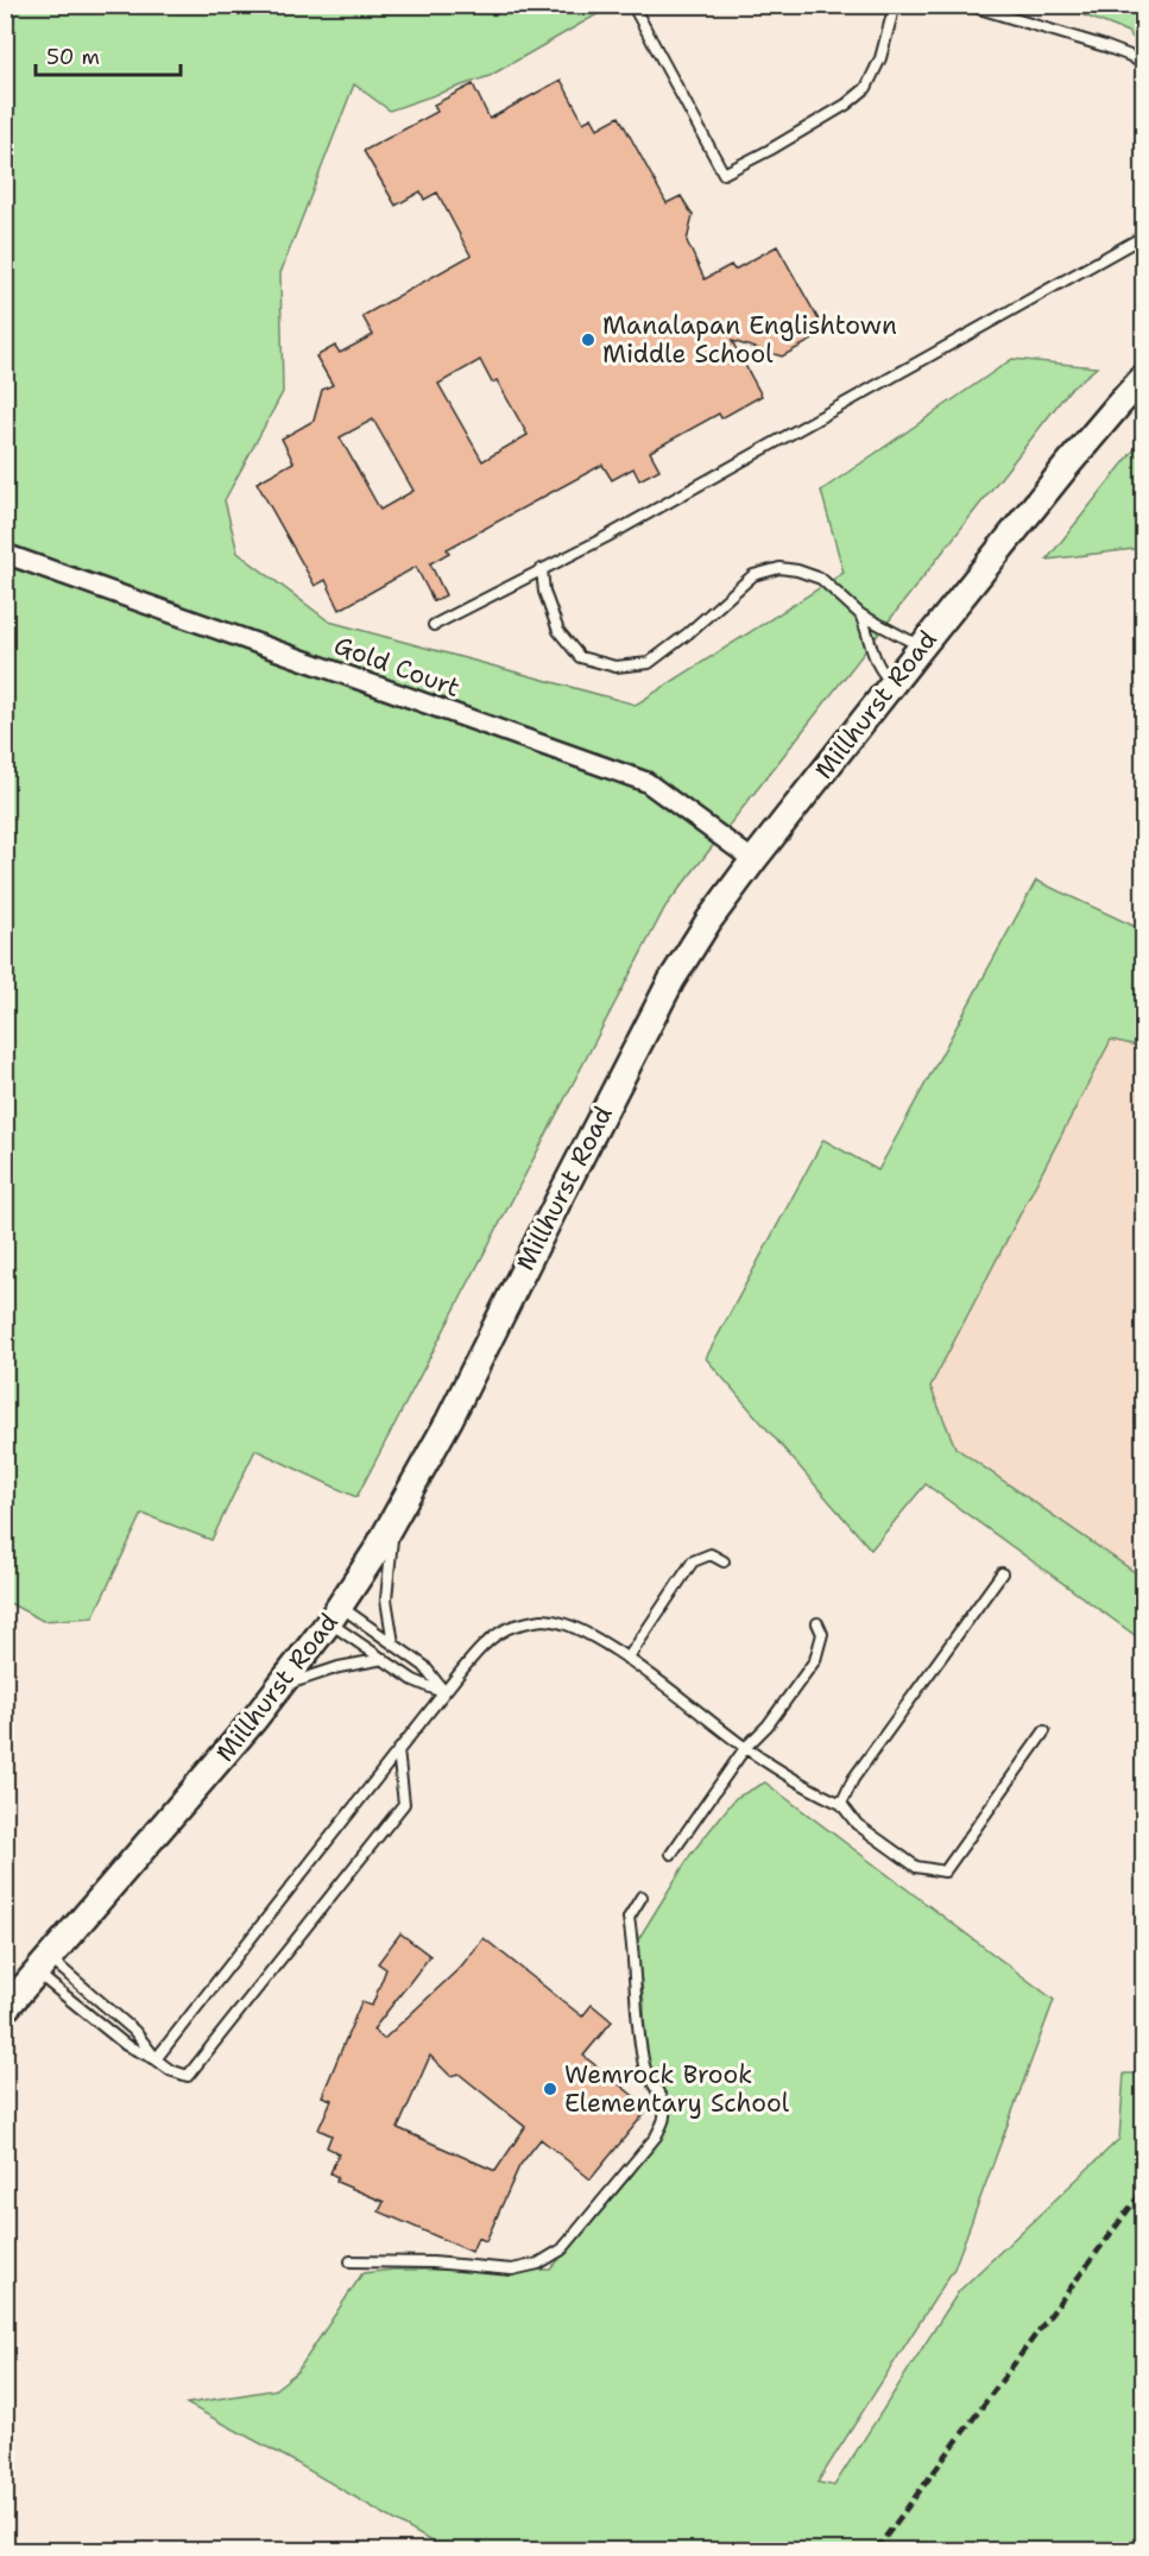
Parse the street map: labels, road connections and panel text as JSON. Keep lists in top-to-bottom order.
{
  "streets": {
    "street": ["Gold Court", "Millhurst Road"]
  },
  "crossings": [
    ["Gold Court", "Millhurst Road"]
  ],
  "places": ["Manalapan Englishtown Middle School", "Wemrock Brook Elementary School"],
  "scale_bar": "50 m"
}
